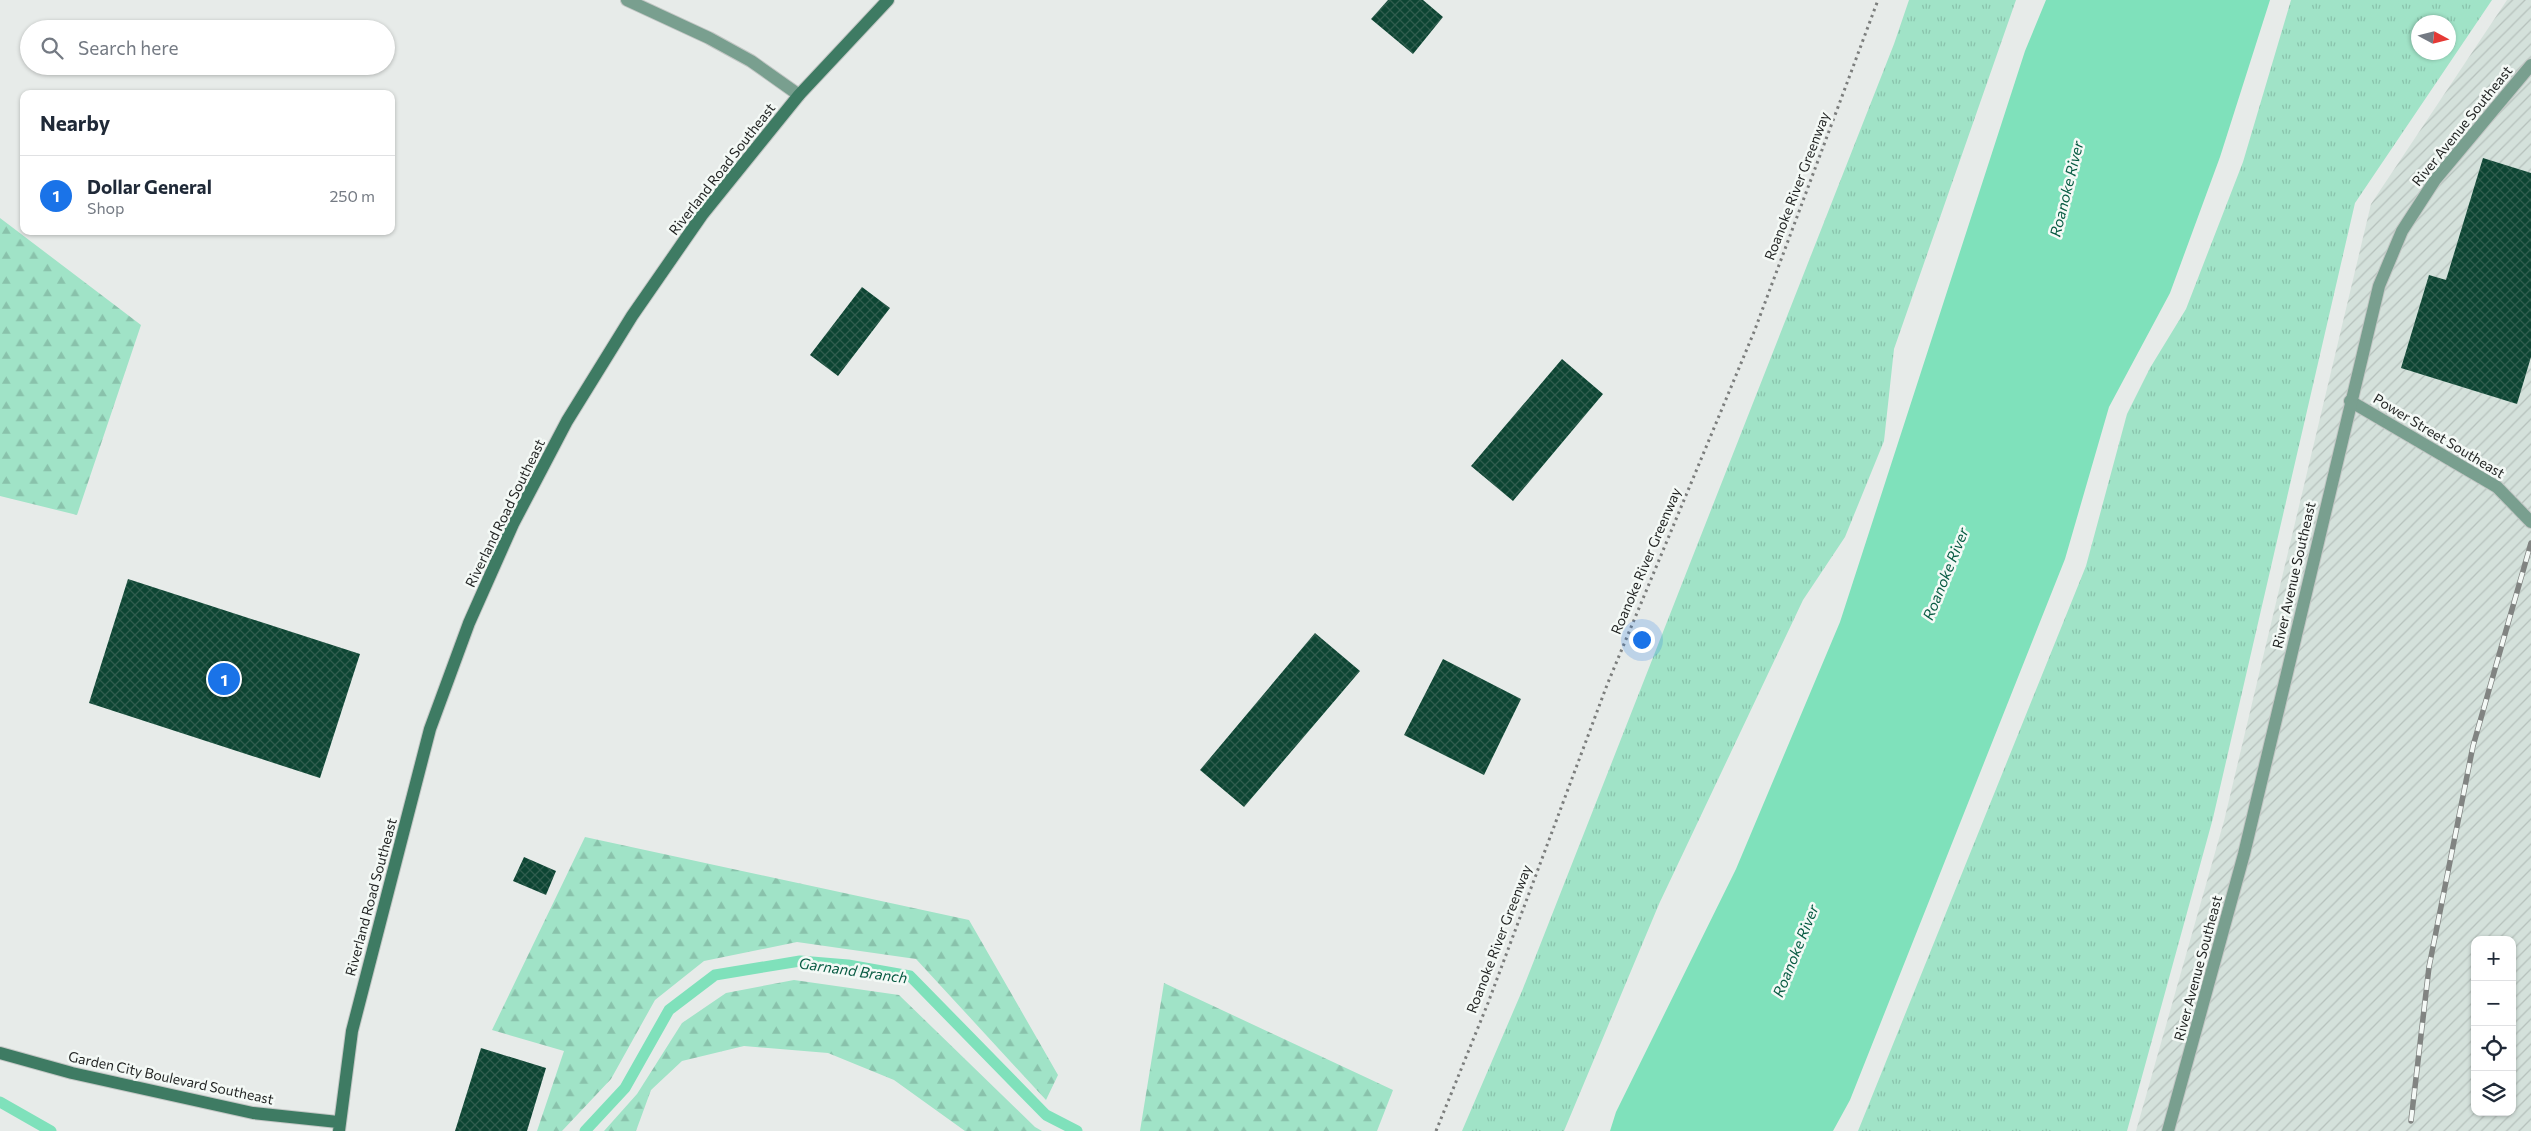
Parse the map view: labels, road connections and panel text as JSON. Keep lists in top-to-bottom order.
{
  "streets": {
    "main road": ["Riverland Road Southeast", "Garden City Boulevard Southeast"],
    "street": ["River Avenue Southeast", "Power Street Southeast"],
    "path": ["Roanoke River Greenway"]
  },
  "crossings": [
    ["River Avenue Southeast", "Power Street Southeast"],
    ["Riverland Road Southeast", "Garden City Boulevard Southeast"]
  ],
  "water": ["Roanoke River", "Garnand Branch"],
  "north": "right",
  "page": {
    "search": "Search here",
    "heading": "Nearby",
    "list": [
      {
        "mark": "1",
        "name": "Dollar General",
        "note": "Shop",
        "value": "250 m"
      }
    ],
    "pins": "1",
    "map_buttons": ["+", "−"]
  }
}
